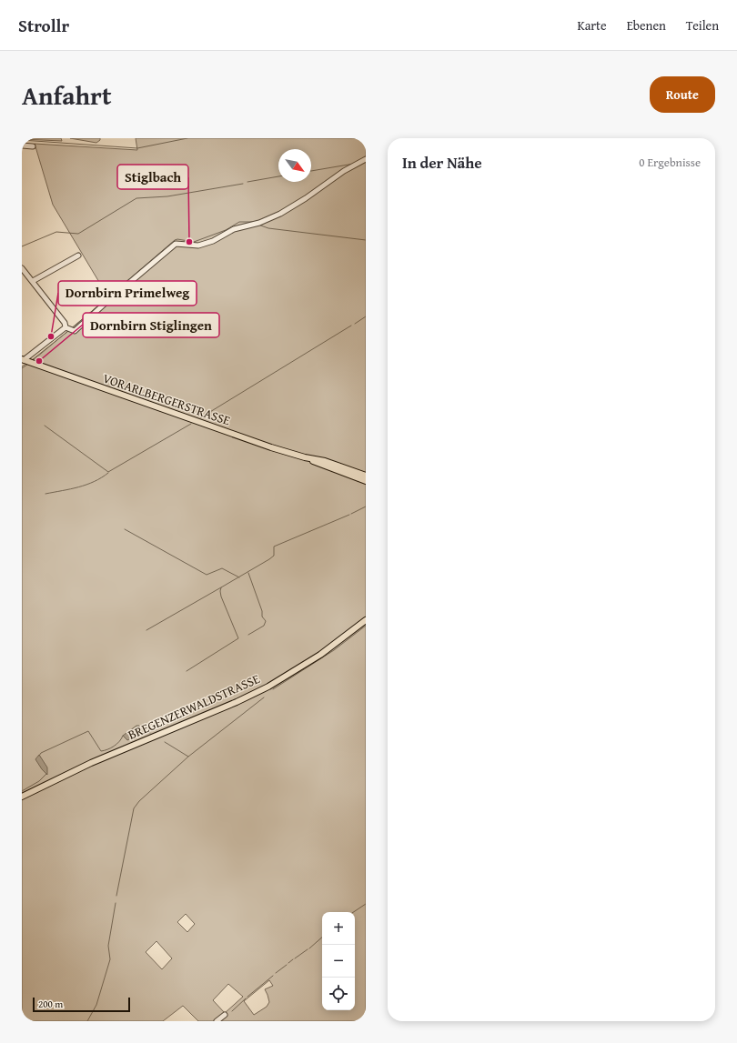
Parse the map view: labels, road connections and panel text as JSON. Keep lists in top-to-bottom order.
{
  "streets": {
    "main road": ["VORARLBERGERSTRASSE", "BREGENZERWALDSTRASSE"]
  },
  "places": ["Stiglbach", "Dornbirn Primelweg", "Dornbirn Stiglingen"],
  "scale_bar": "200 m",
  "north": "bottom right",
  "page": {
    "header": "Strollr",
    "nav": ["Karte", "Ebenen", "Teilen"],
    "title": "Anfahrt",
    "buttons": "Route",
    "heading": ["In der Nähe", "0 Ergebnisse"],
    "map_buttons": ["+", "−"],
    "scale": "200 m"
  }
}
